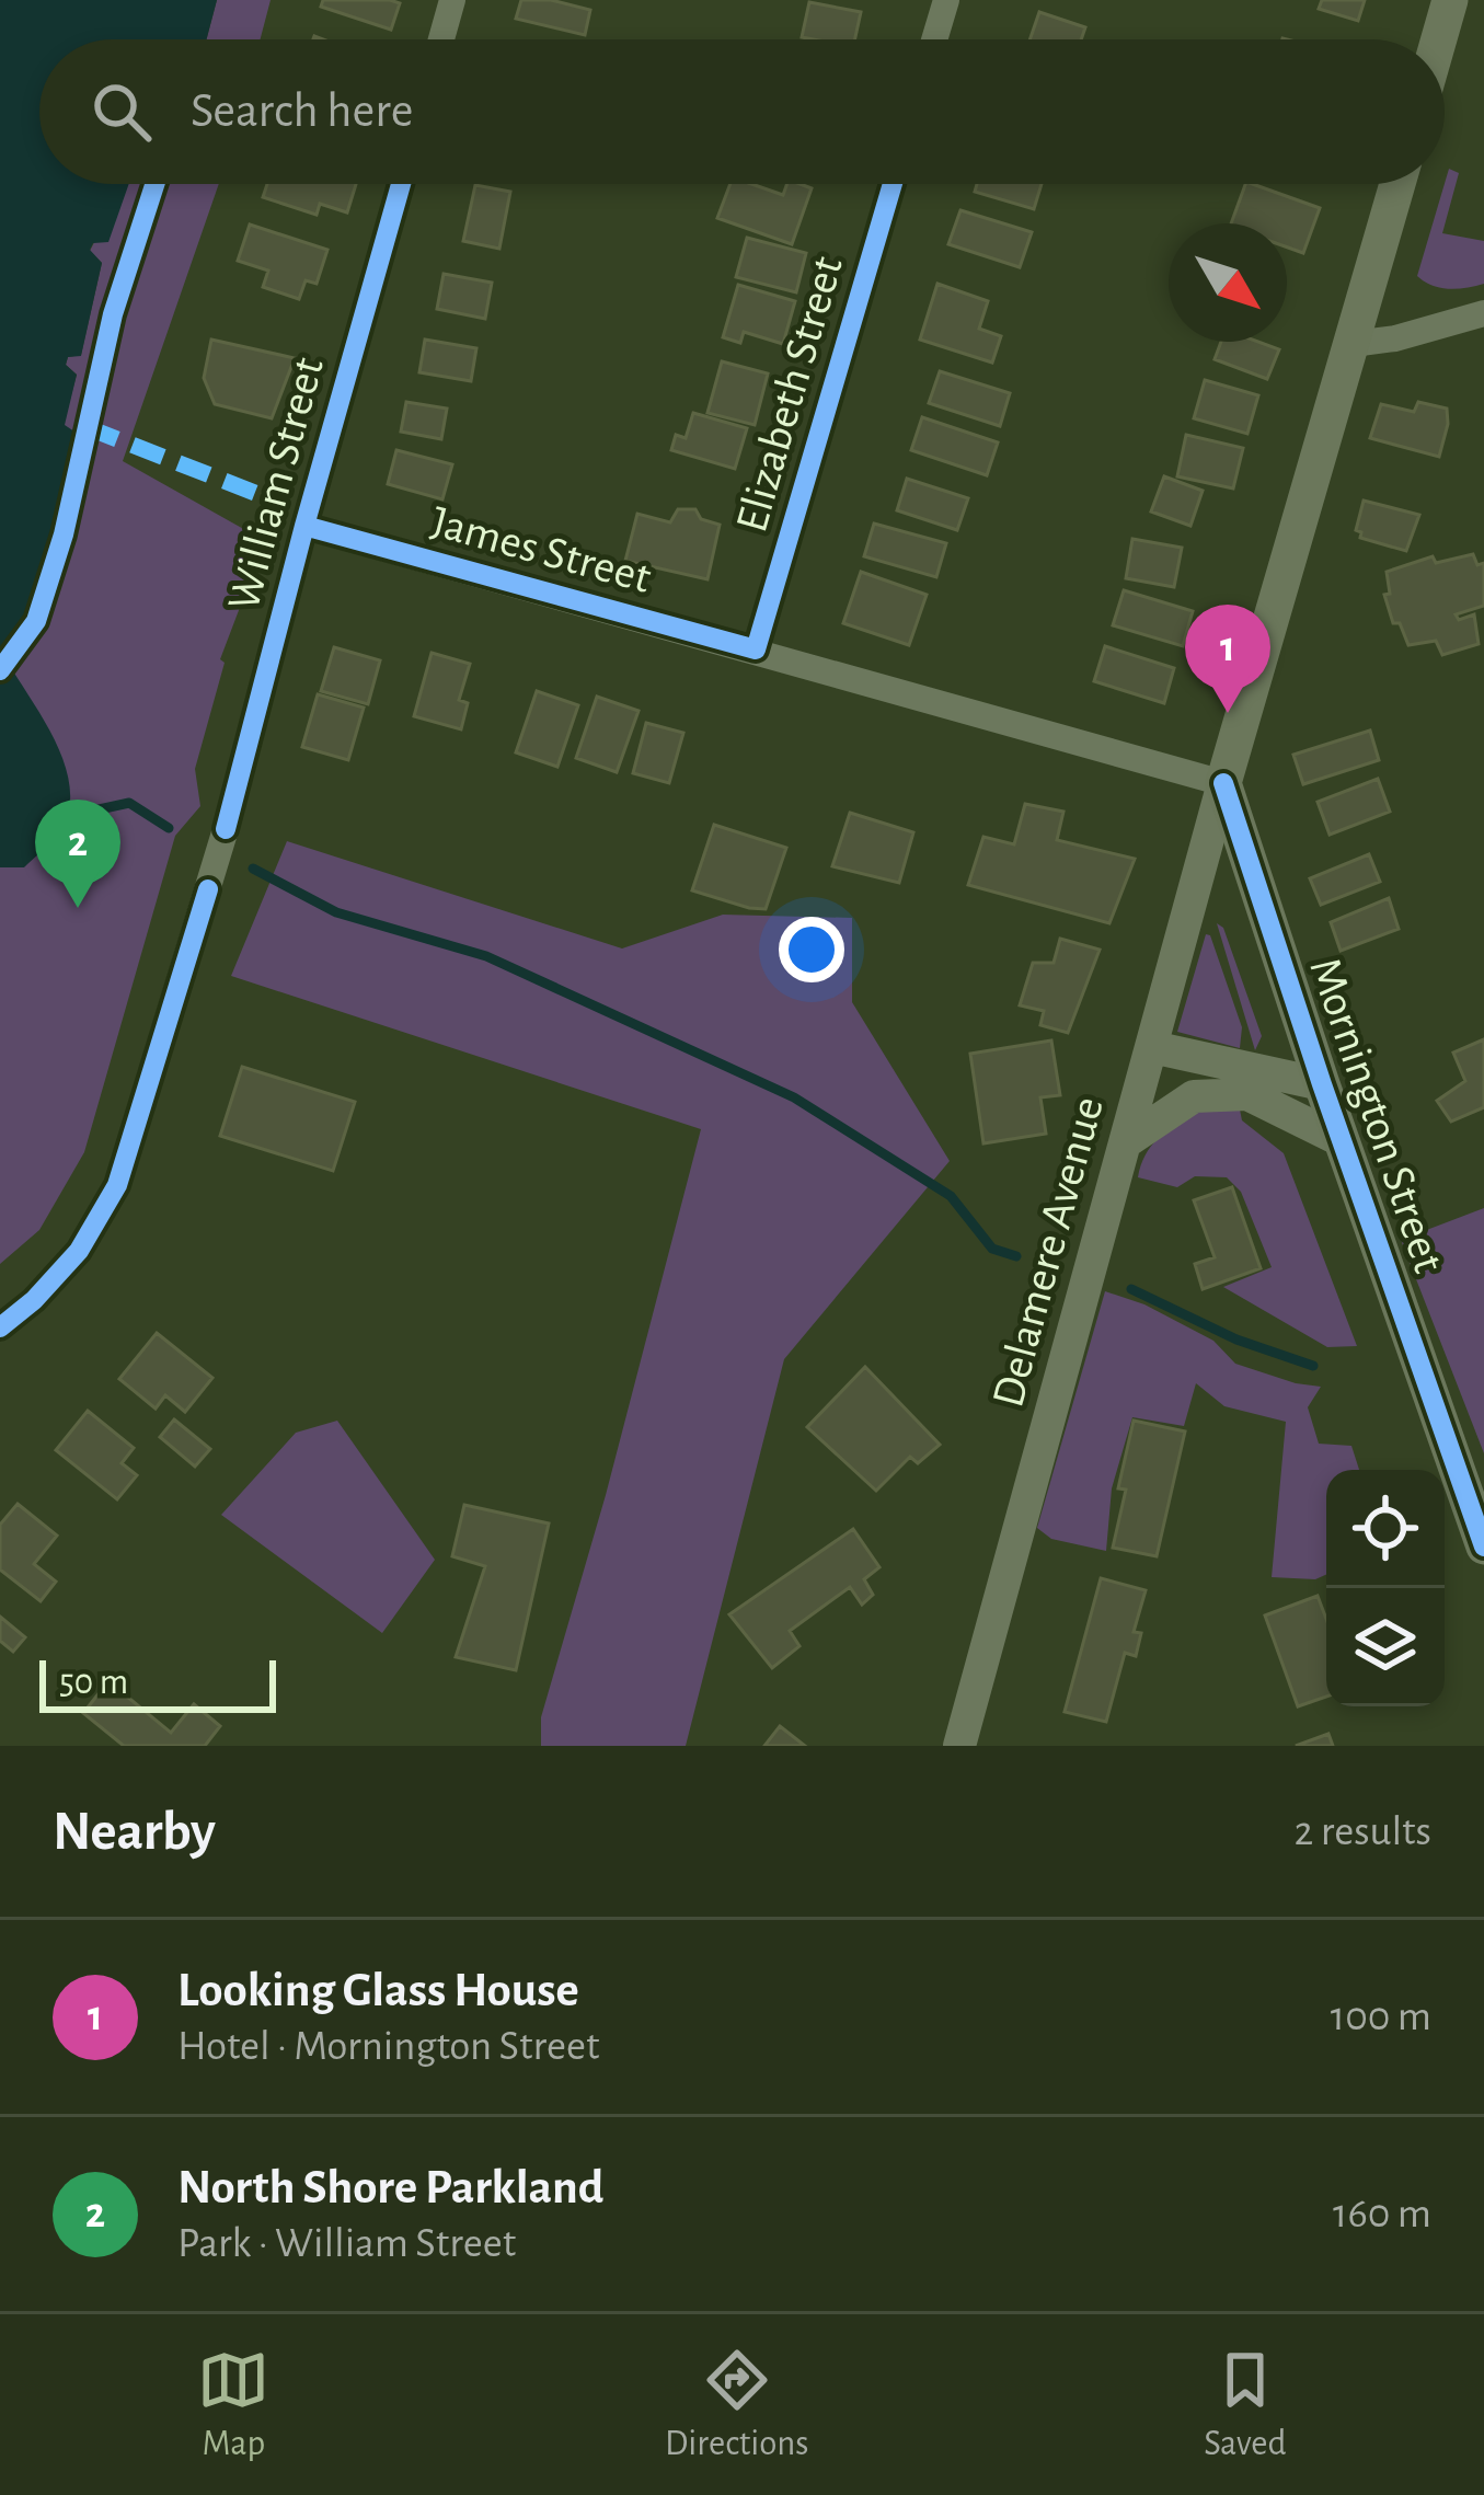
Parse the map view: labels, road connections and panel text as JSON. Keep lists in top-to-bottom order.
{
  "streets": {
    "main road": ["Mornington Street"],
    "street": [
      "Elizabeth Street",
      "William Street",
      "James Street",
      "Delamere Avenue"
    ]
  },
  "crossings": [
    ["Elizabeth Street", "James Street"],
    ["William Street", "James Street"],
    ["James Street", "Mornington Street"],
    ["James Street", "Delamere Avenue"],
    ["Mornington Street", "Delamere Avenue"]
  ],
  "scale_bar": "50 m",
  "north": "bottom right",
  "page": {
    "search": "Search here",
    "pins": ["1", "2"],
    "scale": "50 m",
    "heading": ["Nearby", "2 results"],
    "list": [
      {
        "mark": "1",
        "name": "Looking Glass House",
        "note": "Hotel · Mornington Street",
        "value": "100 m"
      },
      {
        "mark": "2",
        "name": "North Shore Parkland",
        "note": "Park · William Street",
        "value": "160 m"
      }
    ],
    "nav": ["Map", "Directions", "Saved"]
  }
}
